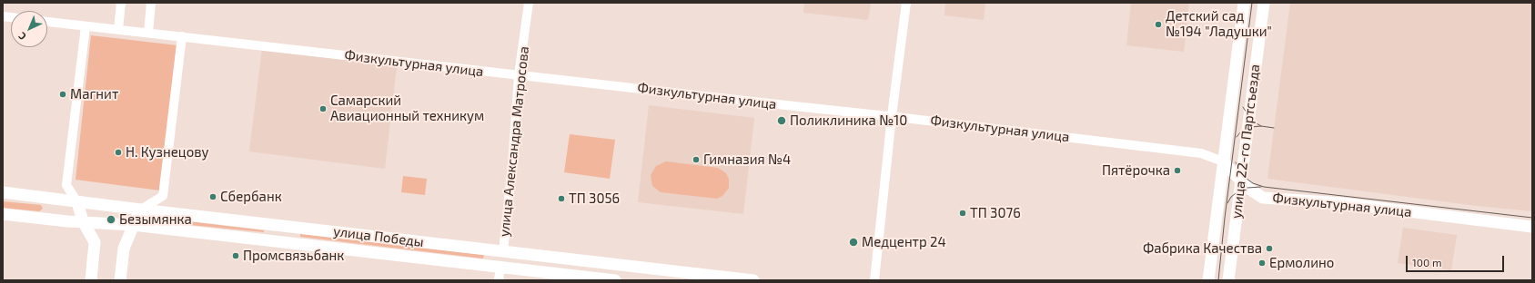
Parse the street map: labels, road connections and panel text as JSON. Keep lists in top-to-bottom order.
{
  "streets": {
    "main road": [
      "Физкультурная улица",
      "улица Александра Матросова",
      "улица 22-го Партсъезда",
      "улица Победы"
    ]
  },
  "crossings": [
    ["Физкультурная улица", "улица Александра Матросова"],
    ["Физкультурная улица", "улица 22-го Партсъезда"],
    ["улица Александра Матросова", "улица Победы"]
  ],
  "places": [
    "Детский сад №194 \"Ладушки\"",
    "Магнит",
    "Самарский Авиационный техникум",
    "Поликлиника №10",
    "Н. Кузнецову",
    "Гимназия №4",
    "Пятёрочка",
    "Сбербанк",
    "ТП 3056",
    "ТП 3076",
    "Безымянка",
    "Медцентр 24",
    "Фабрика Качества",
    "Промсвязьбанк",
    "Ермолино"
  ],
  "scale_bar": "100 m",
  "north": "bottom left"
}
